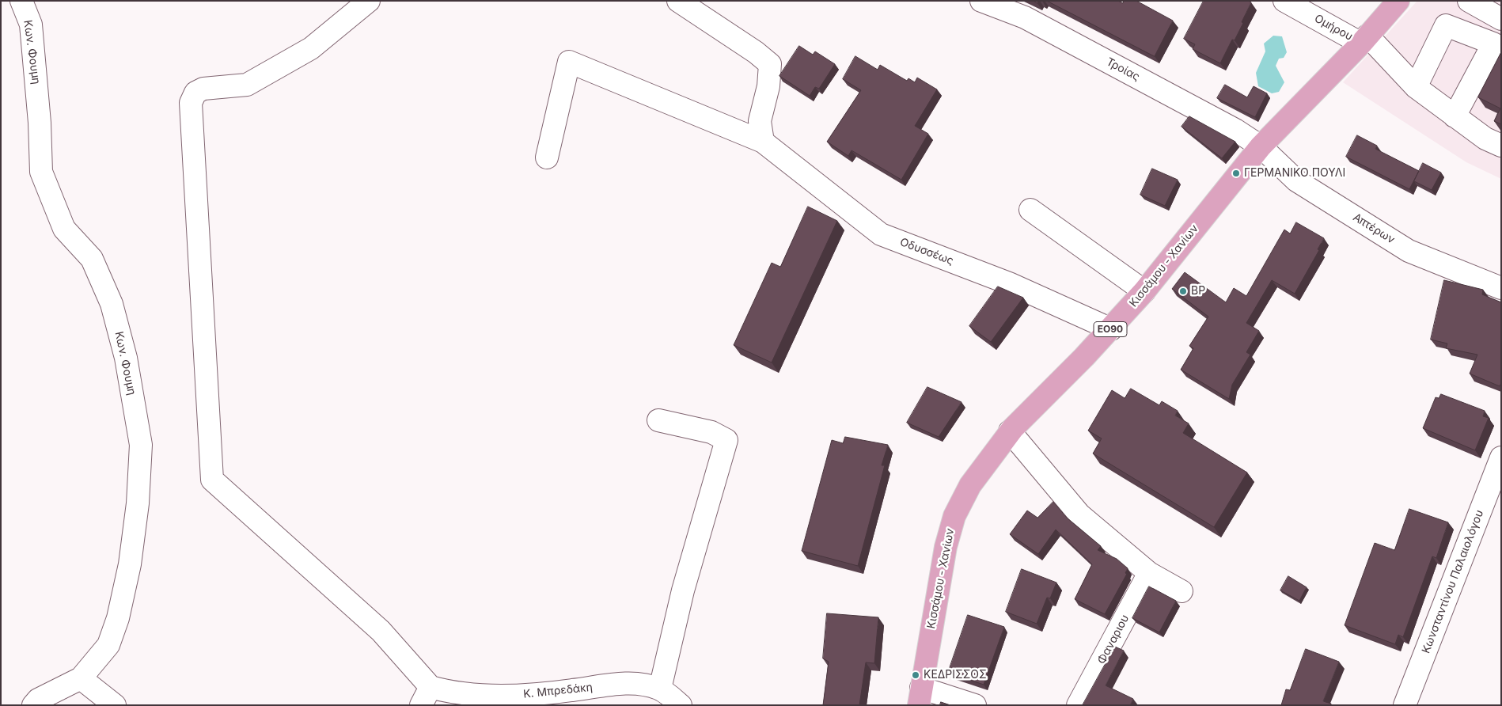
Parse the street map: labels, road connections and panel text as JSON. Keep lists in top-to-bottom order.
{
  "streets": {
    "main road": ["Κισσάμου - Χανίων", "ΕΟ90"],
    "street": [
      "Ομήρου",
      "Κων. Φουμη",
      "Τροίας",
      "Απτέρων",
      "Οδυσσέως",
      "Κωνσταντίνου Παλαιολόγου",
      "Φαναριου",
      "Κ. Μπρεδάκη"
    ]
  },
  "crossings": [
    ["Ομήρου", "Κισσάμου - Χανίων"],
    ["Τροίας", "Απτέρων"],
    ["Τροίας", "Κισσάμου - Χανίων"],
    ["Απτέρων", "Κισσάμου - Χανίων"],
    ["Οδυσσέως", "Κισσάμου - Χανίων"]
  ],
  "places": ["ΓΕΡΜΑΝΙΚΟ ΠΟΥΛΙ", "BP", "ΚΕΔΡΙΣΣΟΣ"]
}
